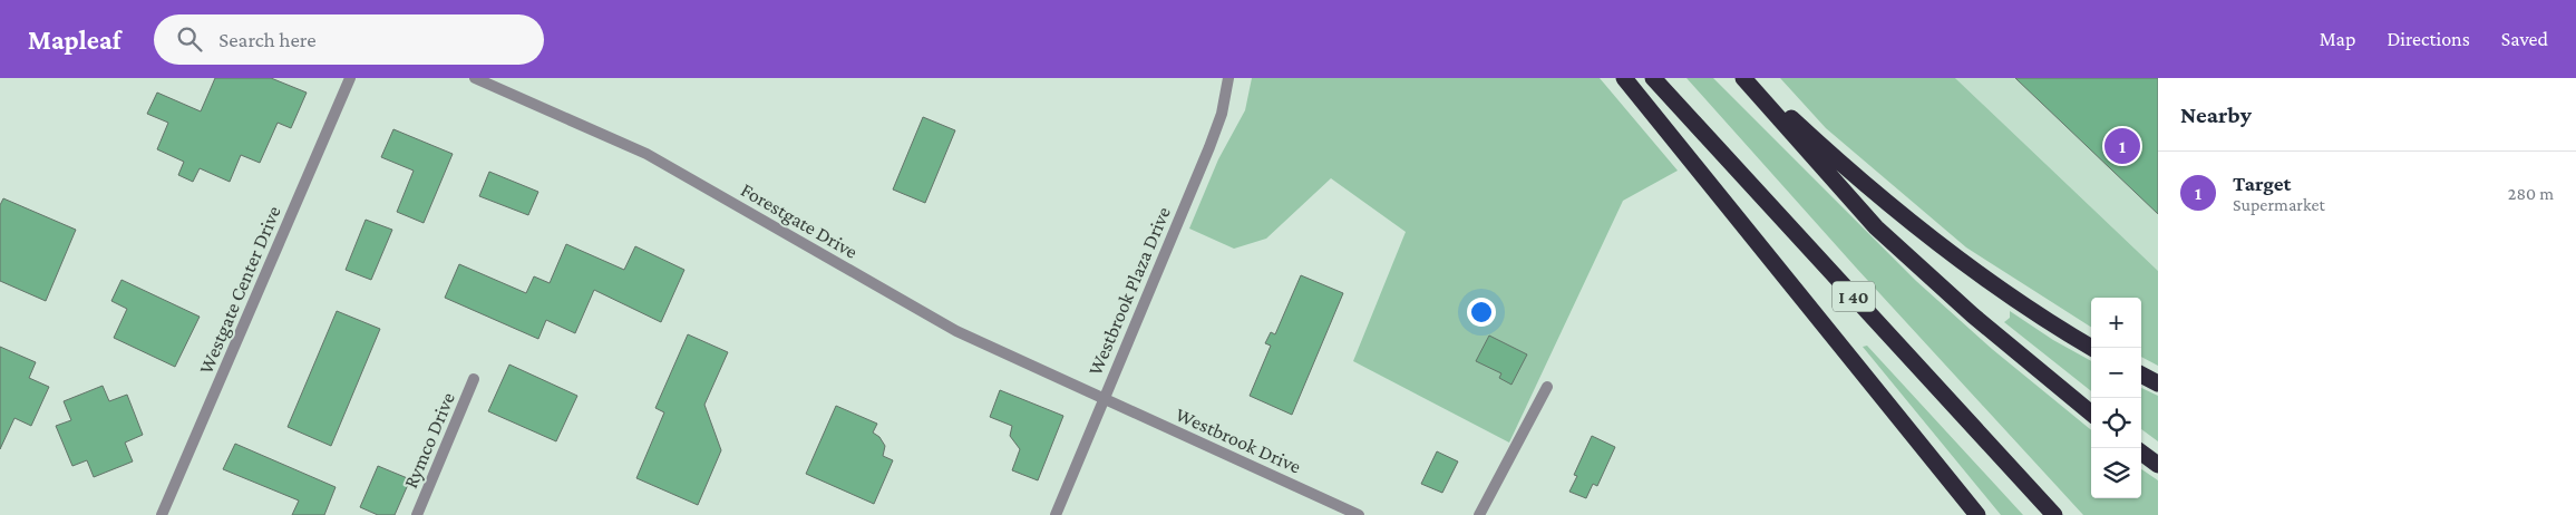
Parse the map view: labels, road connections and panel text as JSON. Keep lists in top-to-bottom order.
{
  "streets": {
    "highway": ["I 40"],
    "street": [
      "Forestgate Drive",
      "Westgate Center Drive",
      "Westbrook Plaza Drive",
      "Rymco Drive",
      "Westbrook Drive"
    ]
  },
  "crossings": [
    ["Forestgate Drive", "Westbrook Plaza Drive"],
    ["Forestgate Drive", "Westbrook Drive"],
    ["Westbrook Plaza Drive", "Westbrook Drive"]
  ],
  "page": {
    "header": "Mapleaf",
    "search": "Search here",
    "nav": ["Map", "Directions", "Saved"],
    "heading": "Nearby",
    "pins": "1",
    "list": [
      {
        "mark": "1",
        "name": "Target",
        "note": "Supermarket",
        "value": "280 m"
      }
    ],
    "map_buttons": ["+", "−"]
  }
}
